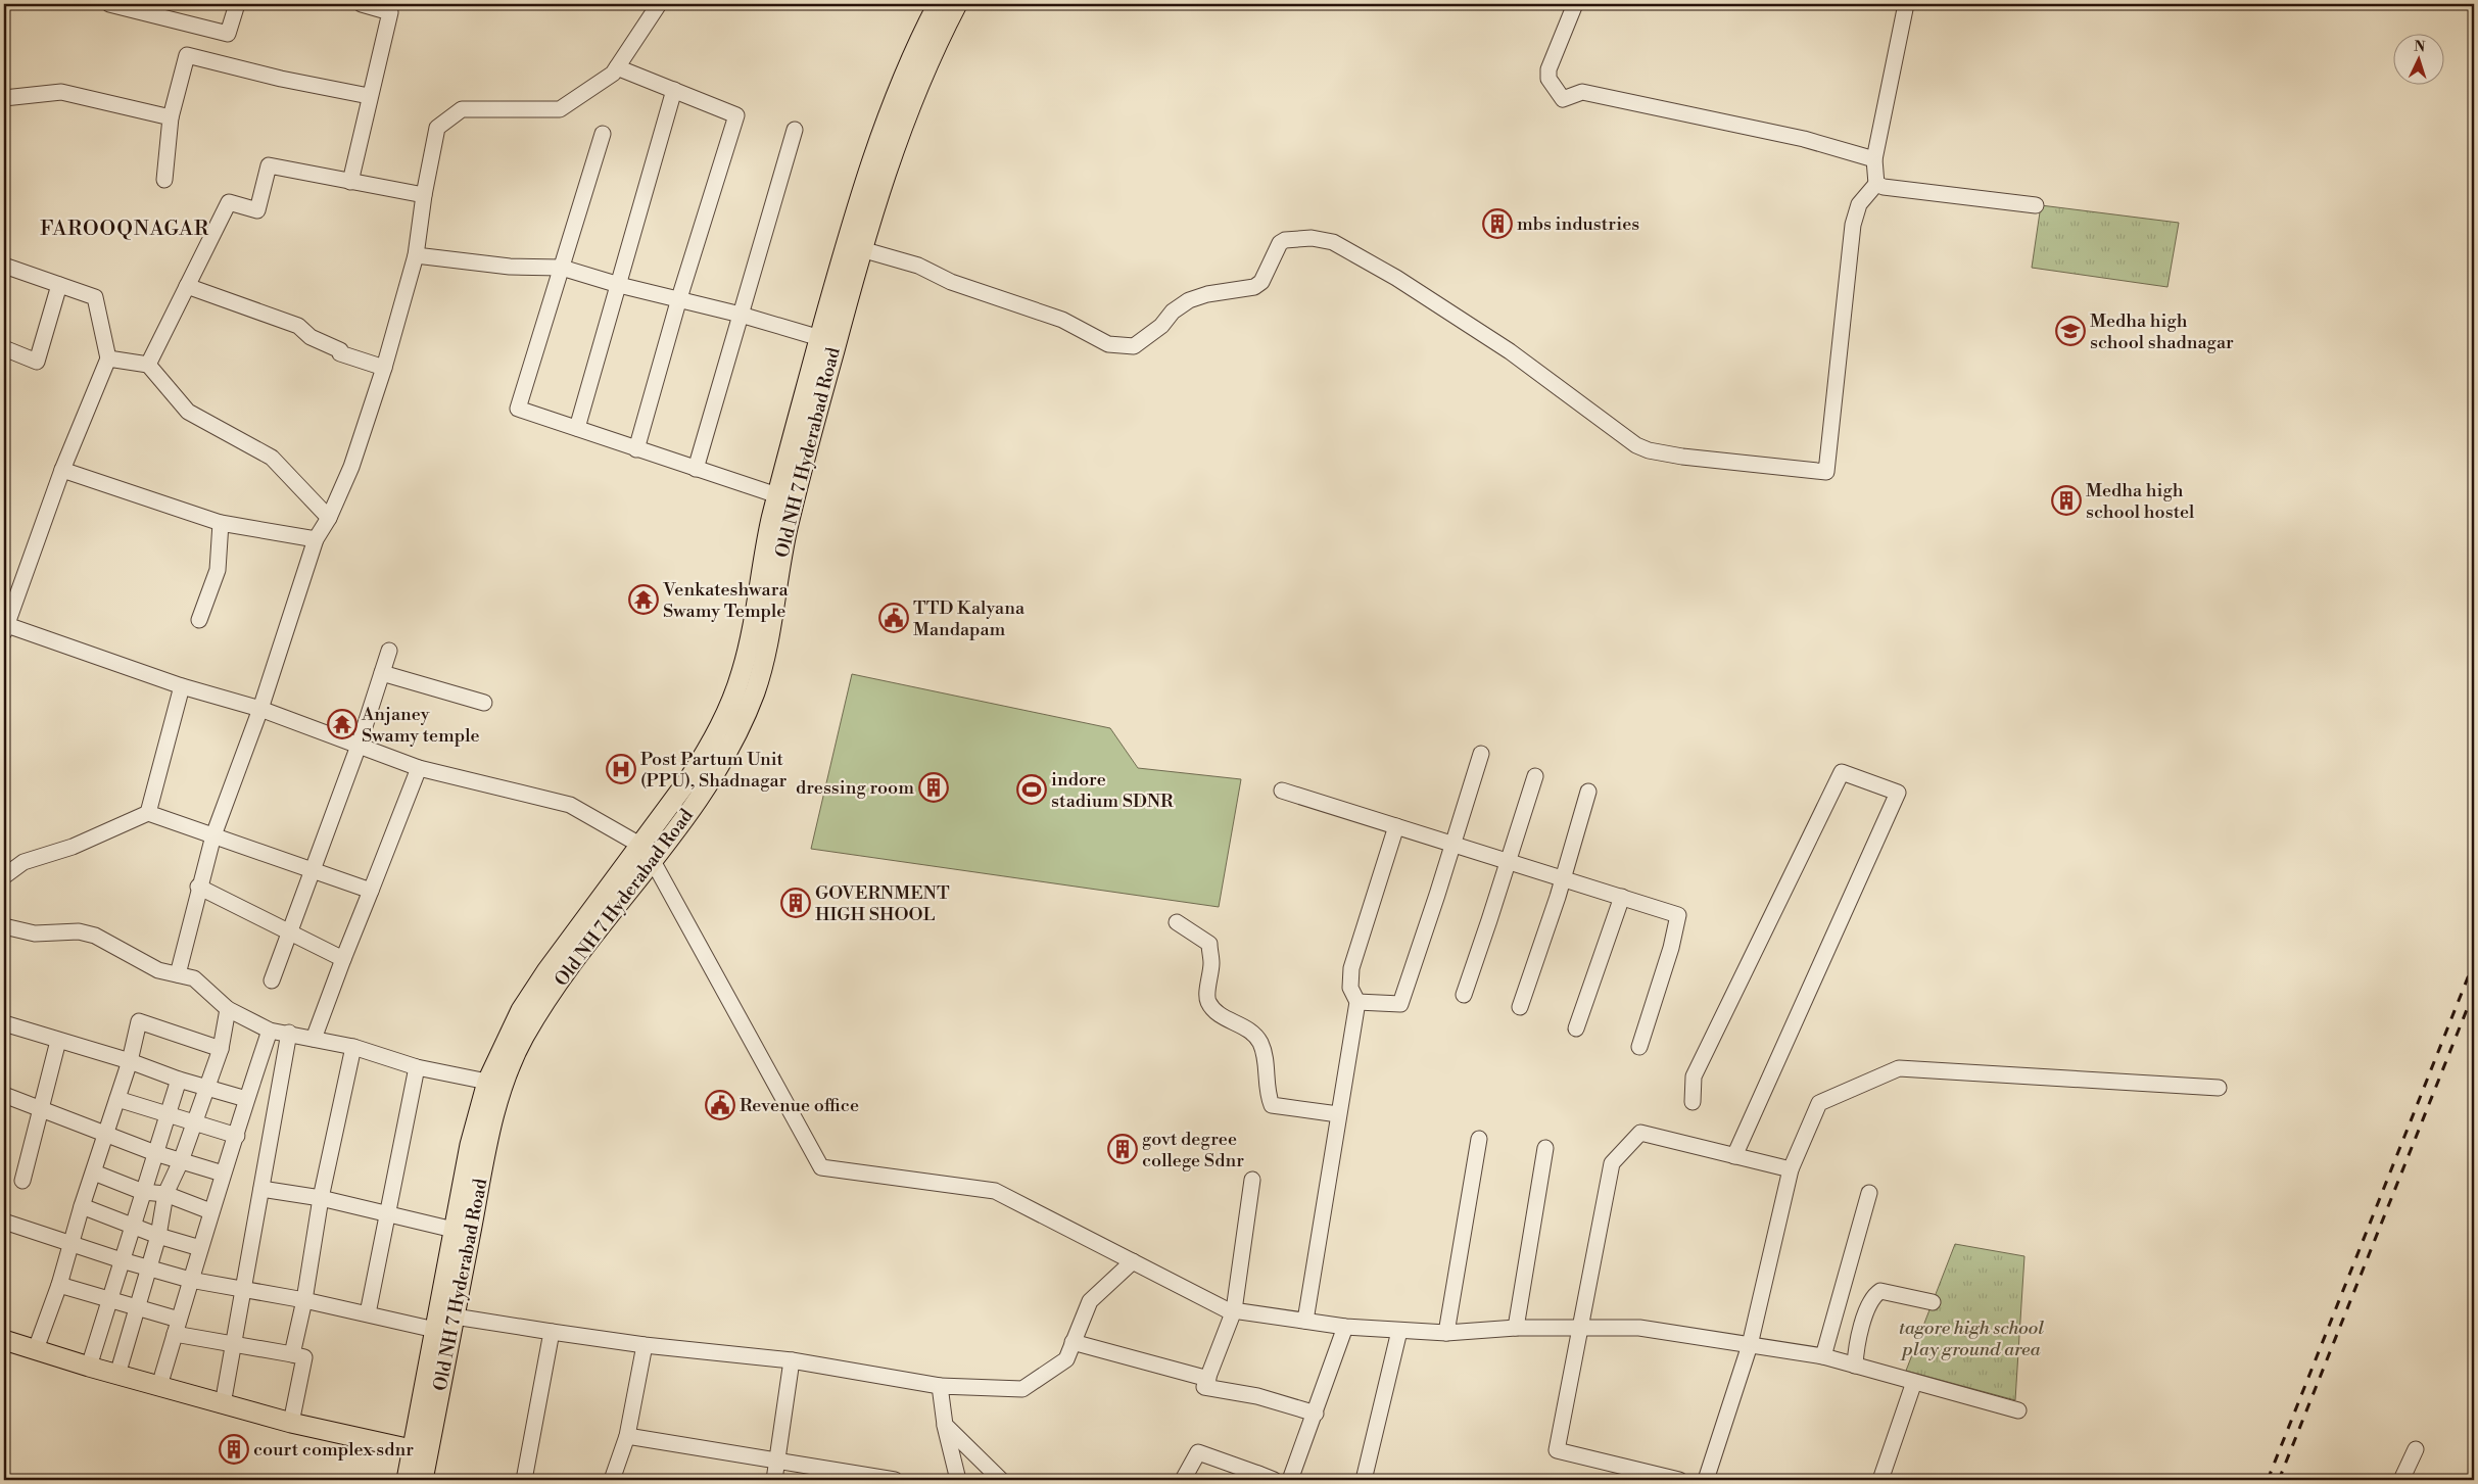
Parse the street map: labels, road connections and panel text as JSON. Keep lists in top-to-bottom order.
{
  "streets": {
    "main road": ["Old NH 7 Hyderabad Road"]
  },
  "districts": ["FAROOQNAGAR"],
  "parks": ["tagore high school play ground area"],
  "places": {
    "building": [
      "mbs industries",
      "Medha high school hostel",
      "dressing room",
      "GOVERNMENT HIGH SHOOL",
      "govt degree college Sdnr",
      "court complex sdnr"
    ],
    "school or university": ["Medha high school shadnagar"],
    "temple": ["Venkateshwara Swamy Temple", "Anjaney Swamy temple"],
    "public building": ["TTD Kalyana Mandapam", "Revenue office"],
    "hospital": ["Post Partum Unit (PPU), Shadnagar"],
    "sports": ["indore stadium SDNR"]
  },
  "north": "top"
}
